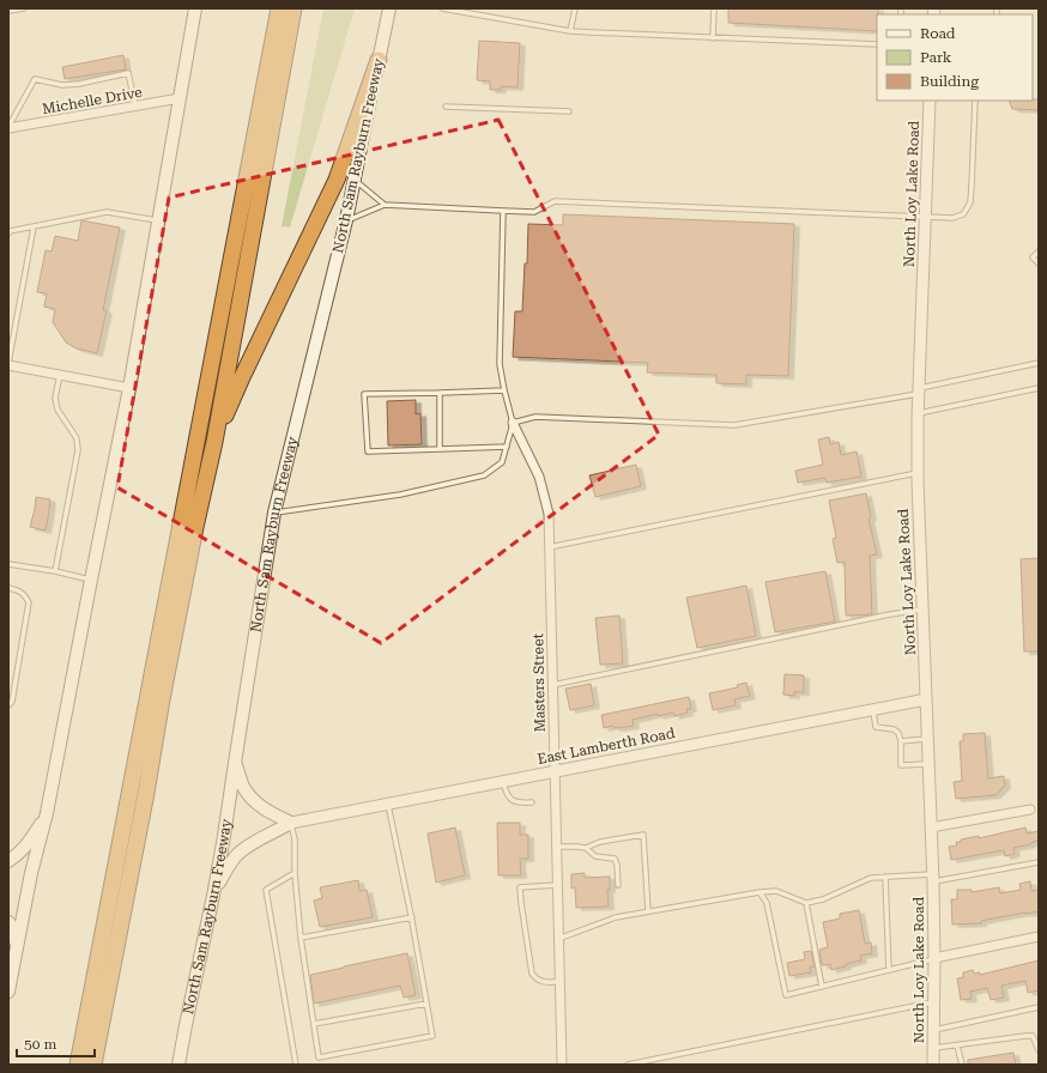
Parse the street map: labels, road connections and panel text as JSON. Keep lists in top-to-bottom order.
{
  "streets": {
    "main road": ["North Sam Rayburn Freeway"],
    "street": [
      "Michelle Drive",
      "North Loy Lake Road",
      "Masters Street",
      "East Lamberth Road"
    ]
  },
  "crossings": [
    ["North Loy Lake Road", "East Lamberth Road"],
    ["Masters Street", "East Lamberth Road"]
  ],
  "legend": ["Road", "Park", "Building"],
  "scale_bar": "50 m"
}
